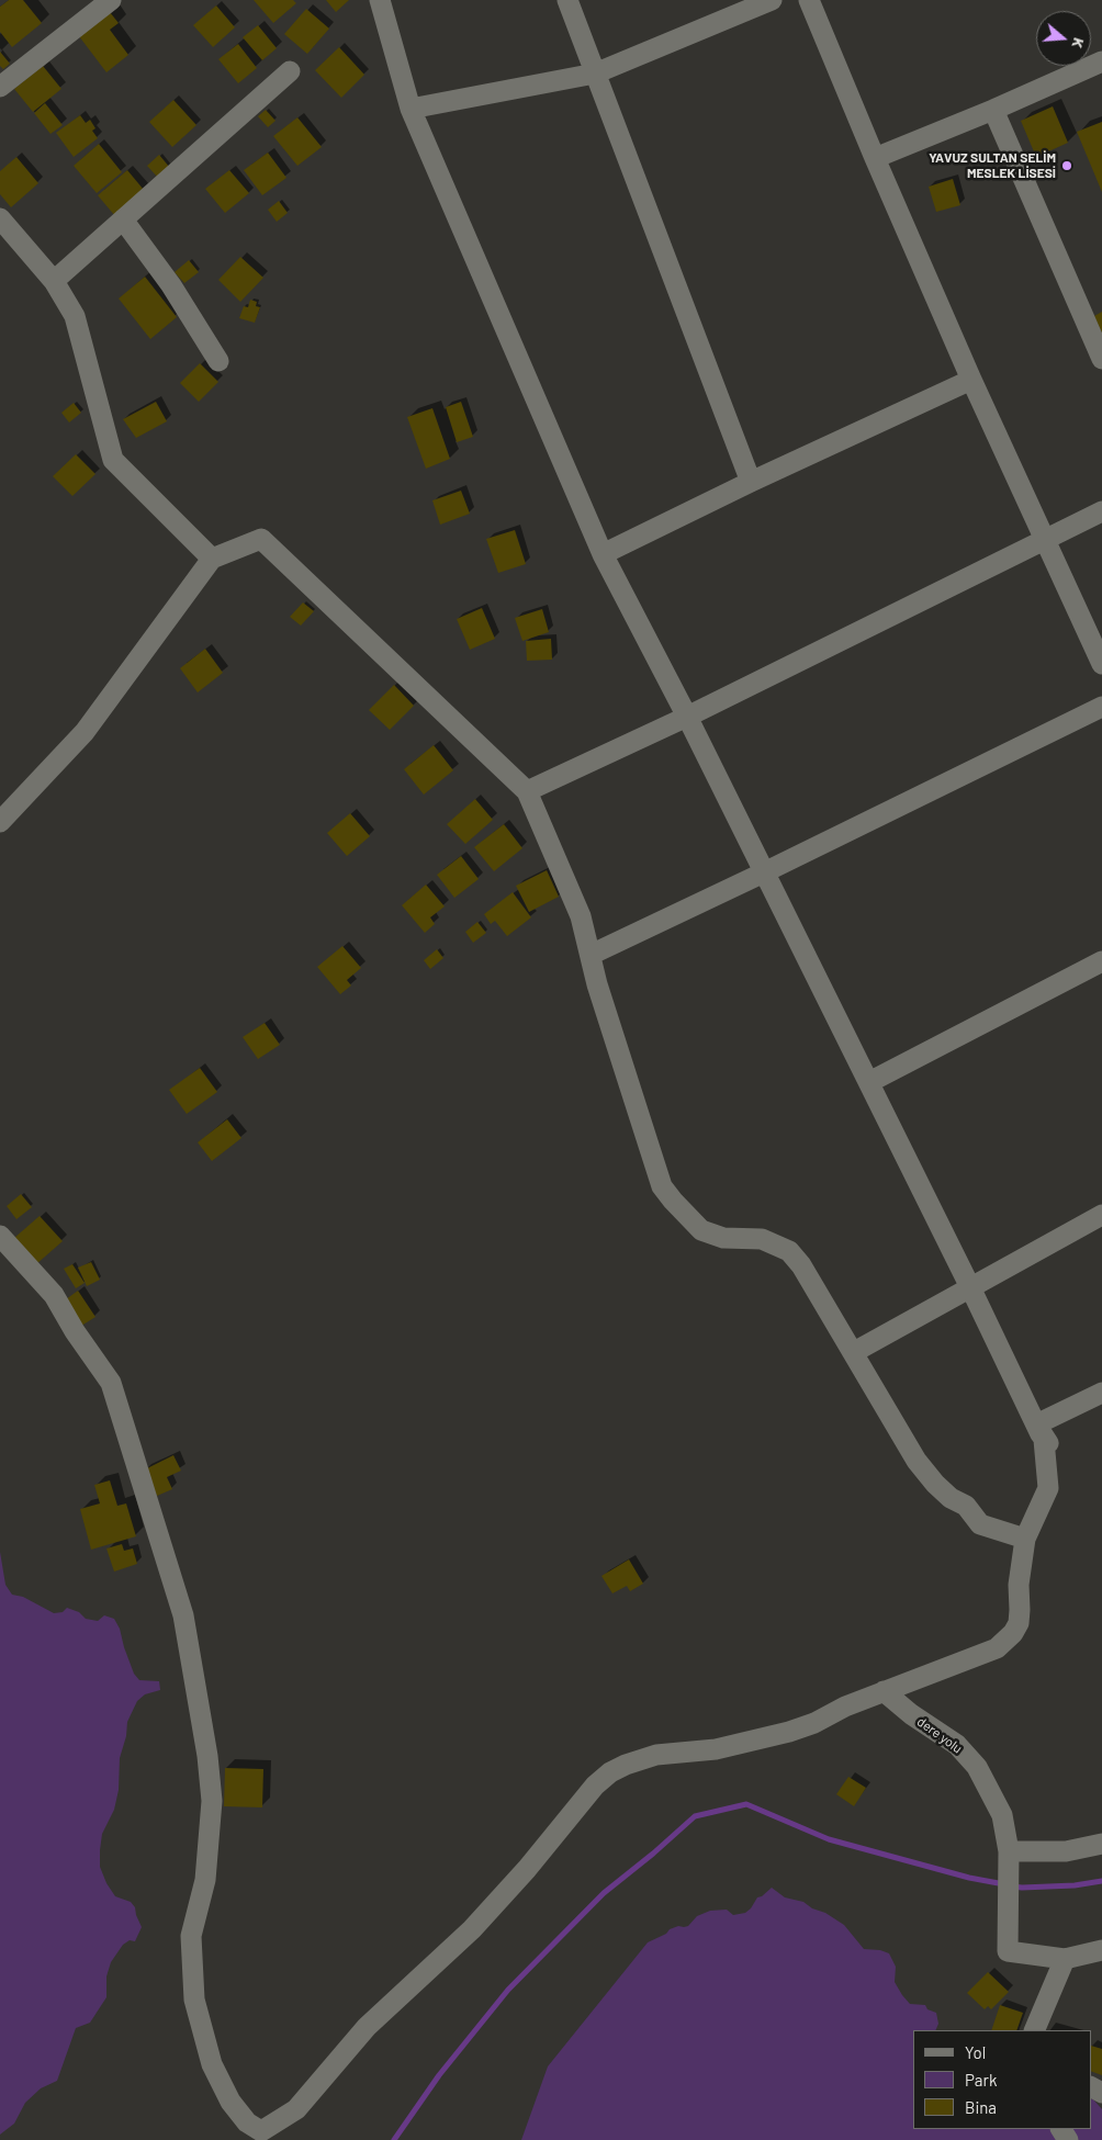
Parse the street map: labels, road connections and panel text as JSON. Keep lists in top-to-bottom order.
{
  "streets": {
    "street": ["dere yolu"]
  },
  "places": ["YAVUZ SULTAN SELİM MESLEK LİSESİ"],
  "legend": ["Yol", "Park", "Bina"],
  "north": "right"
}
